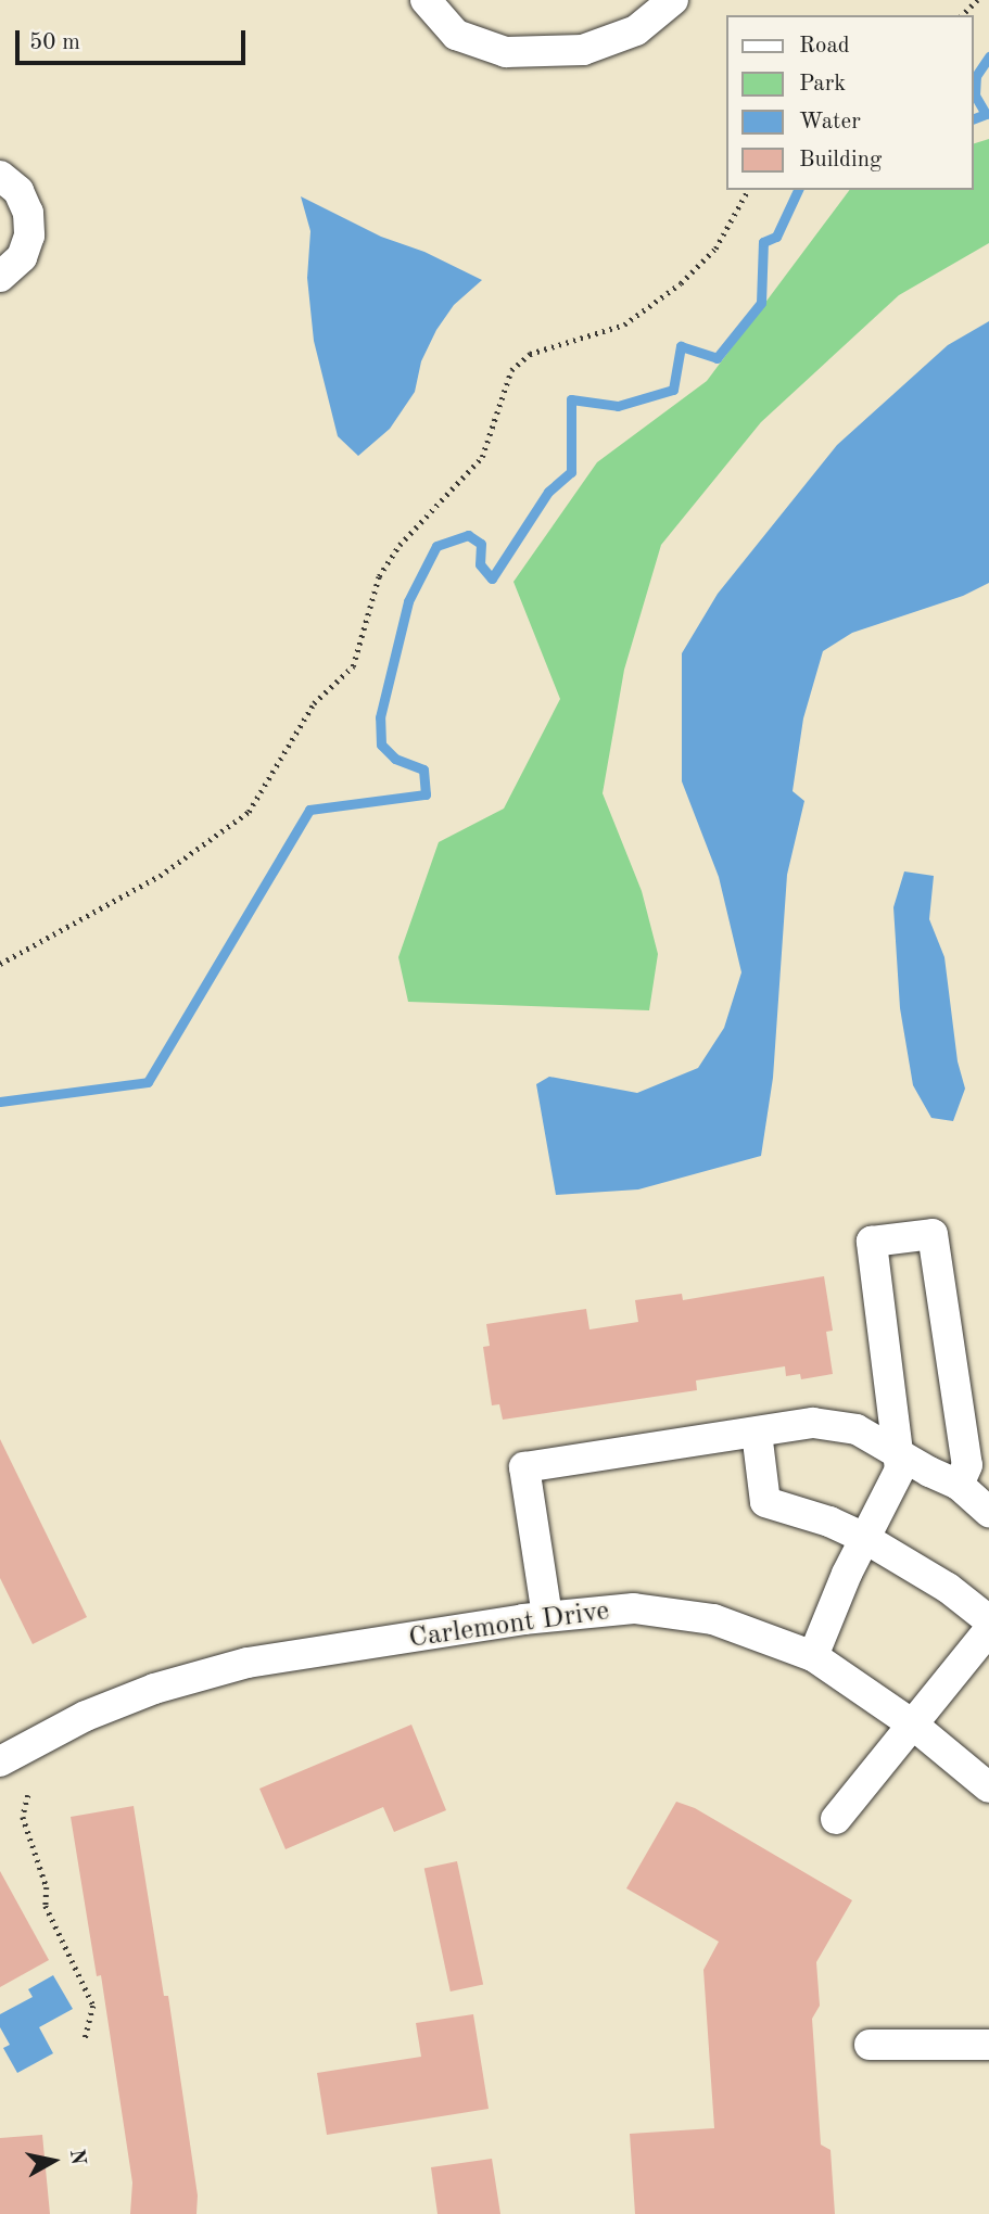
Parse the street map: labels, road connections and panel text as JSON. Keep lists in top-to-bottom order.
{
  "streets": {
    "street": ["Carlemont Drive"]
  },
  "legend": [
    "Road",
    "Park",
    "Water",
    "Building"
  ],
  "scale_bar": "50 m",
  "north": "right"
}
